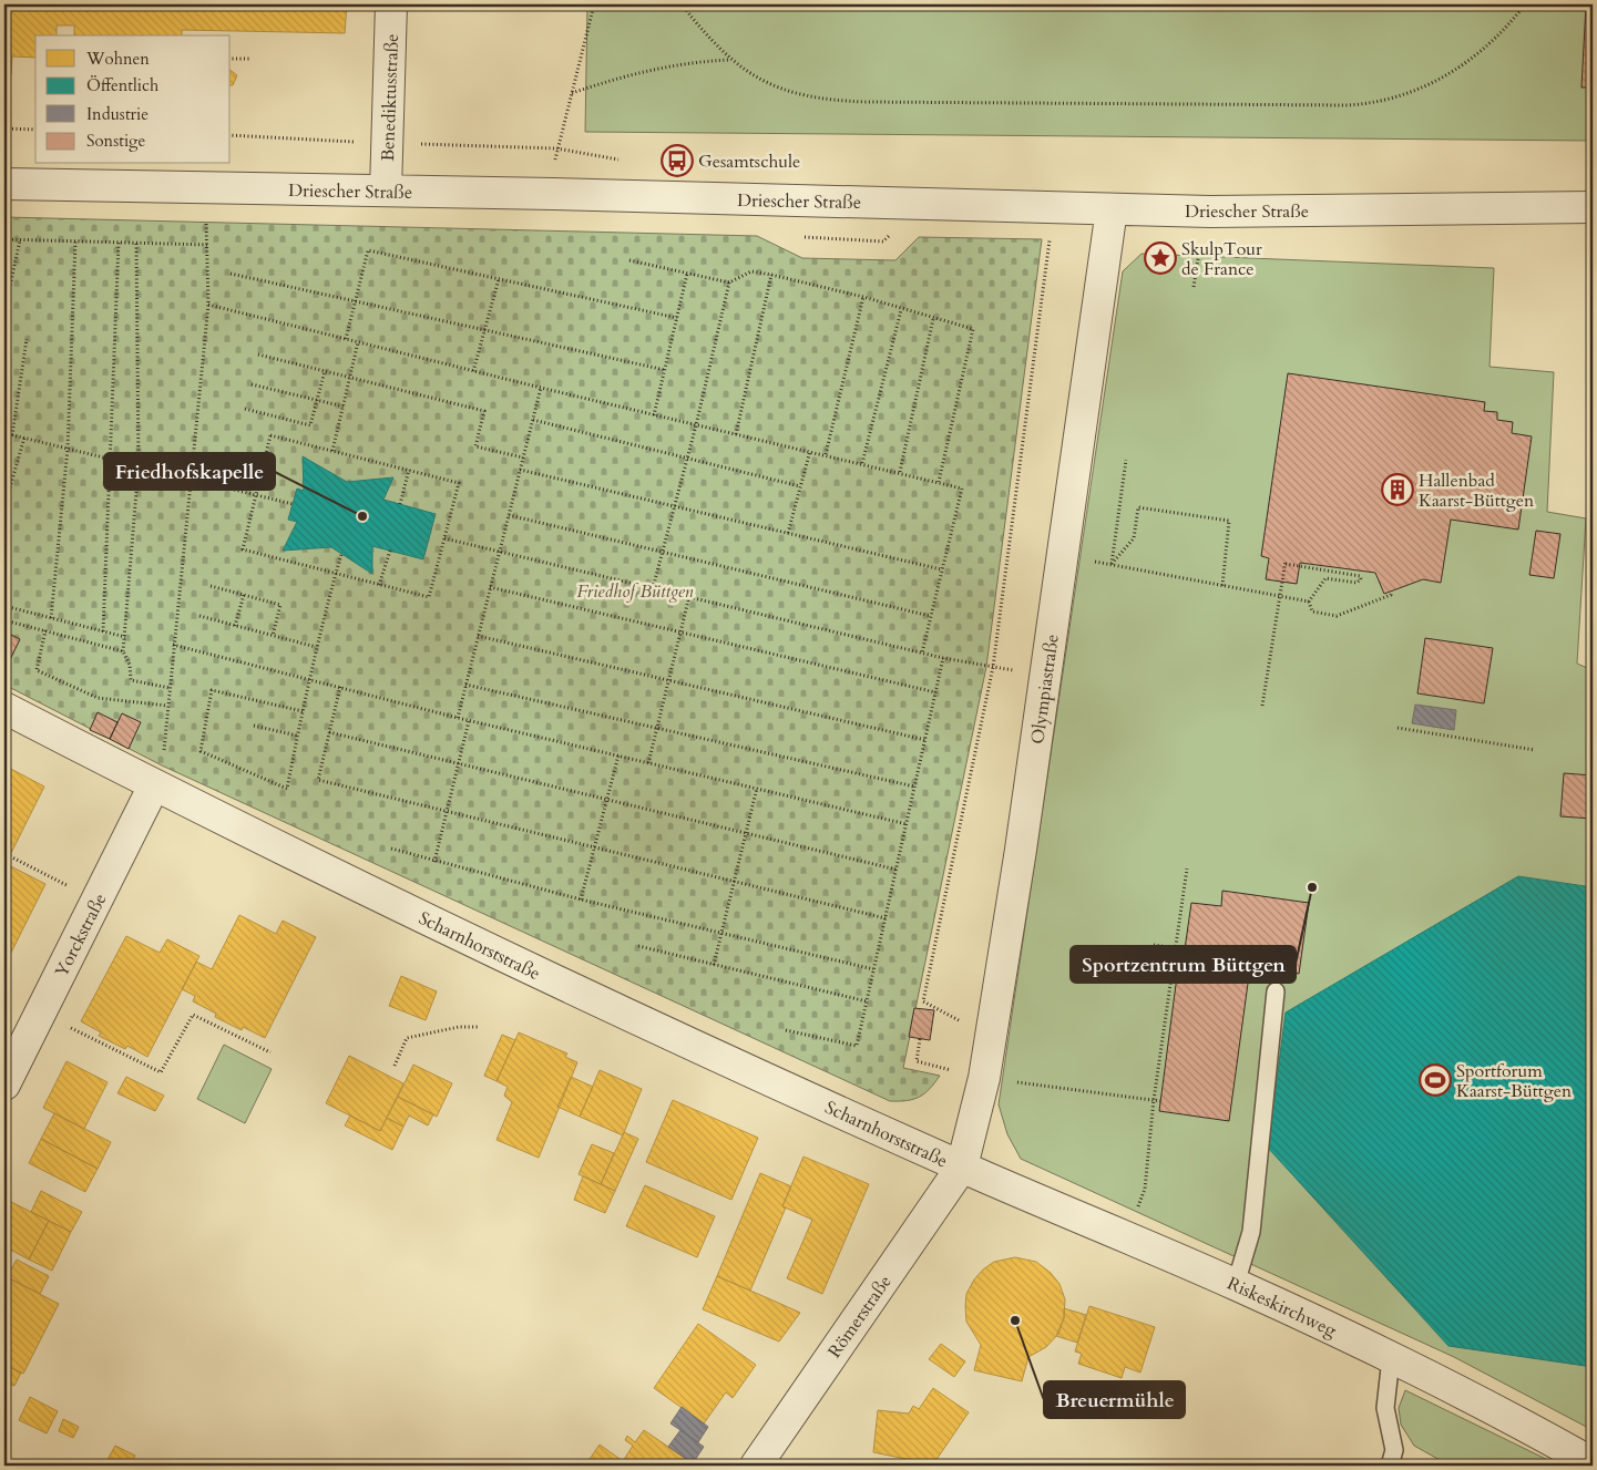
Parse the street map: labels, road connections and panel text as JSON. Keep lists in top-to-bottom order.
{
  "streets": {
    "street": [
      "Benediktusstraße",
      "Driescher Straße",
      "Olympiastraße",
      "Yorckstraße",
      "Scharnhorststraße",
      "Riskeskirchweg",
      "Römerstraße"
    ]
  },
  "crossings": [
    ["Benediktusstraße", "Driescher Straße"],
    ["Driescher Straße", "Olympiastraße"],
    ["Olympiastraße", "Scharnhorststraße"],
    ["Olympiastraße", "Riskeskirchweg"],
    ["Olympiastraße", "Römerstraße"],
    ["Yorckstraße", "Scharnhorststraße"],
    ["Scharnhorststraße", "Riskeskirchweg"],
    ["Scharnhorststraße", "Römerstraße"],
    ["Riskeskirchweg", "Römerstraße"]
  ],
  "parks": ["Friedhof Büttgen"],
  "places": {
    "bus stop": ["Gesamtschule"],
    "place": ["SkulpTour de France"],
    "building": ["Hallenbad Kaarst-Büttgen"],
    "other": ["Friedhofskapelle", "Sportzentrum Büttgen", "Breuermühle"],
    "sports": ["Sportforum Kaarst-Büttgen"]
  },
  "legend": [
    "Wohnen",
    "Öffentlich",
    "Industrie",
    "Sonstige"
  ]
}
